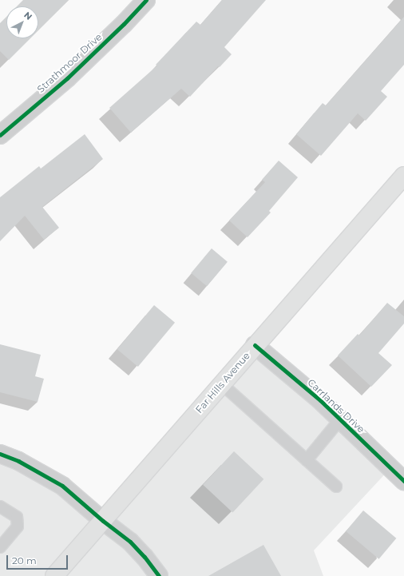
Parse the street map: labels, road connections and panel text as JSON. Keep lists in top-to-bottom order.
{
  "streets": {
    "main road": ["Far Hills Avenue"],
    "street": ["Strathmoor Drive", "Carrlands Drive"]
  },
  "crossings": [
    ["Far Hills Avenue", "Carrlands Drive"]
  ],
  "scale_bar": "20 m",
  "north": "top right"
}
